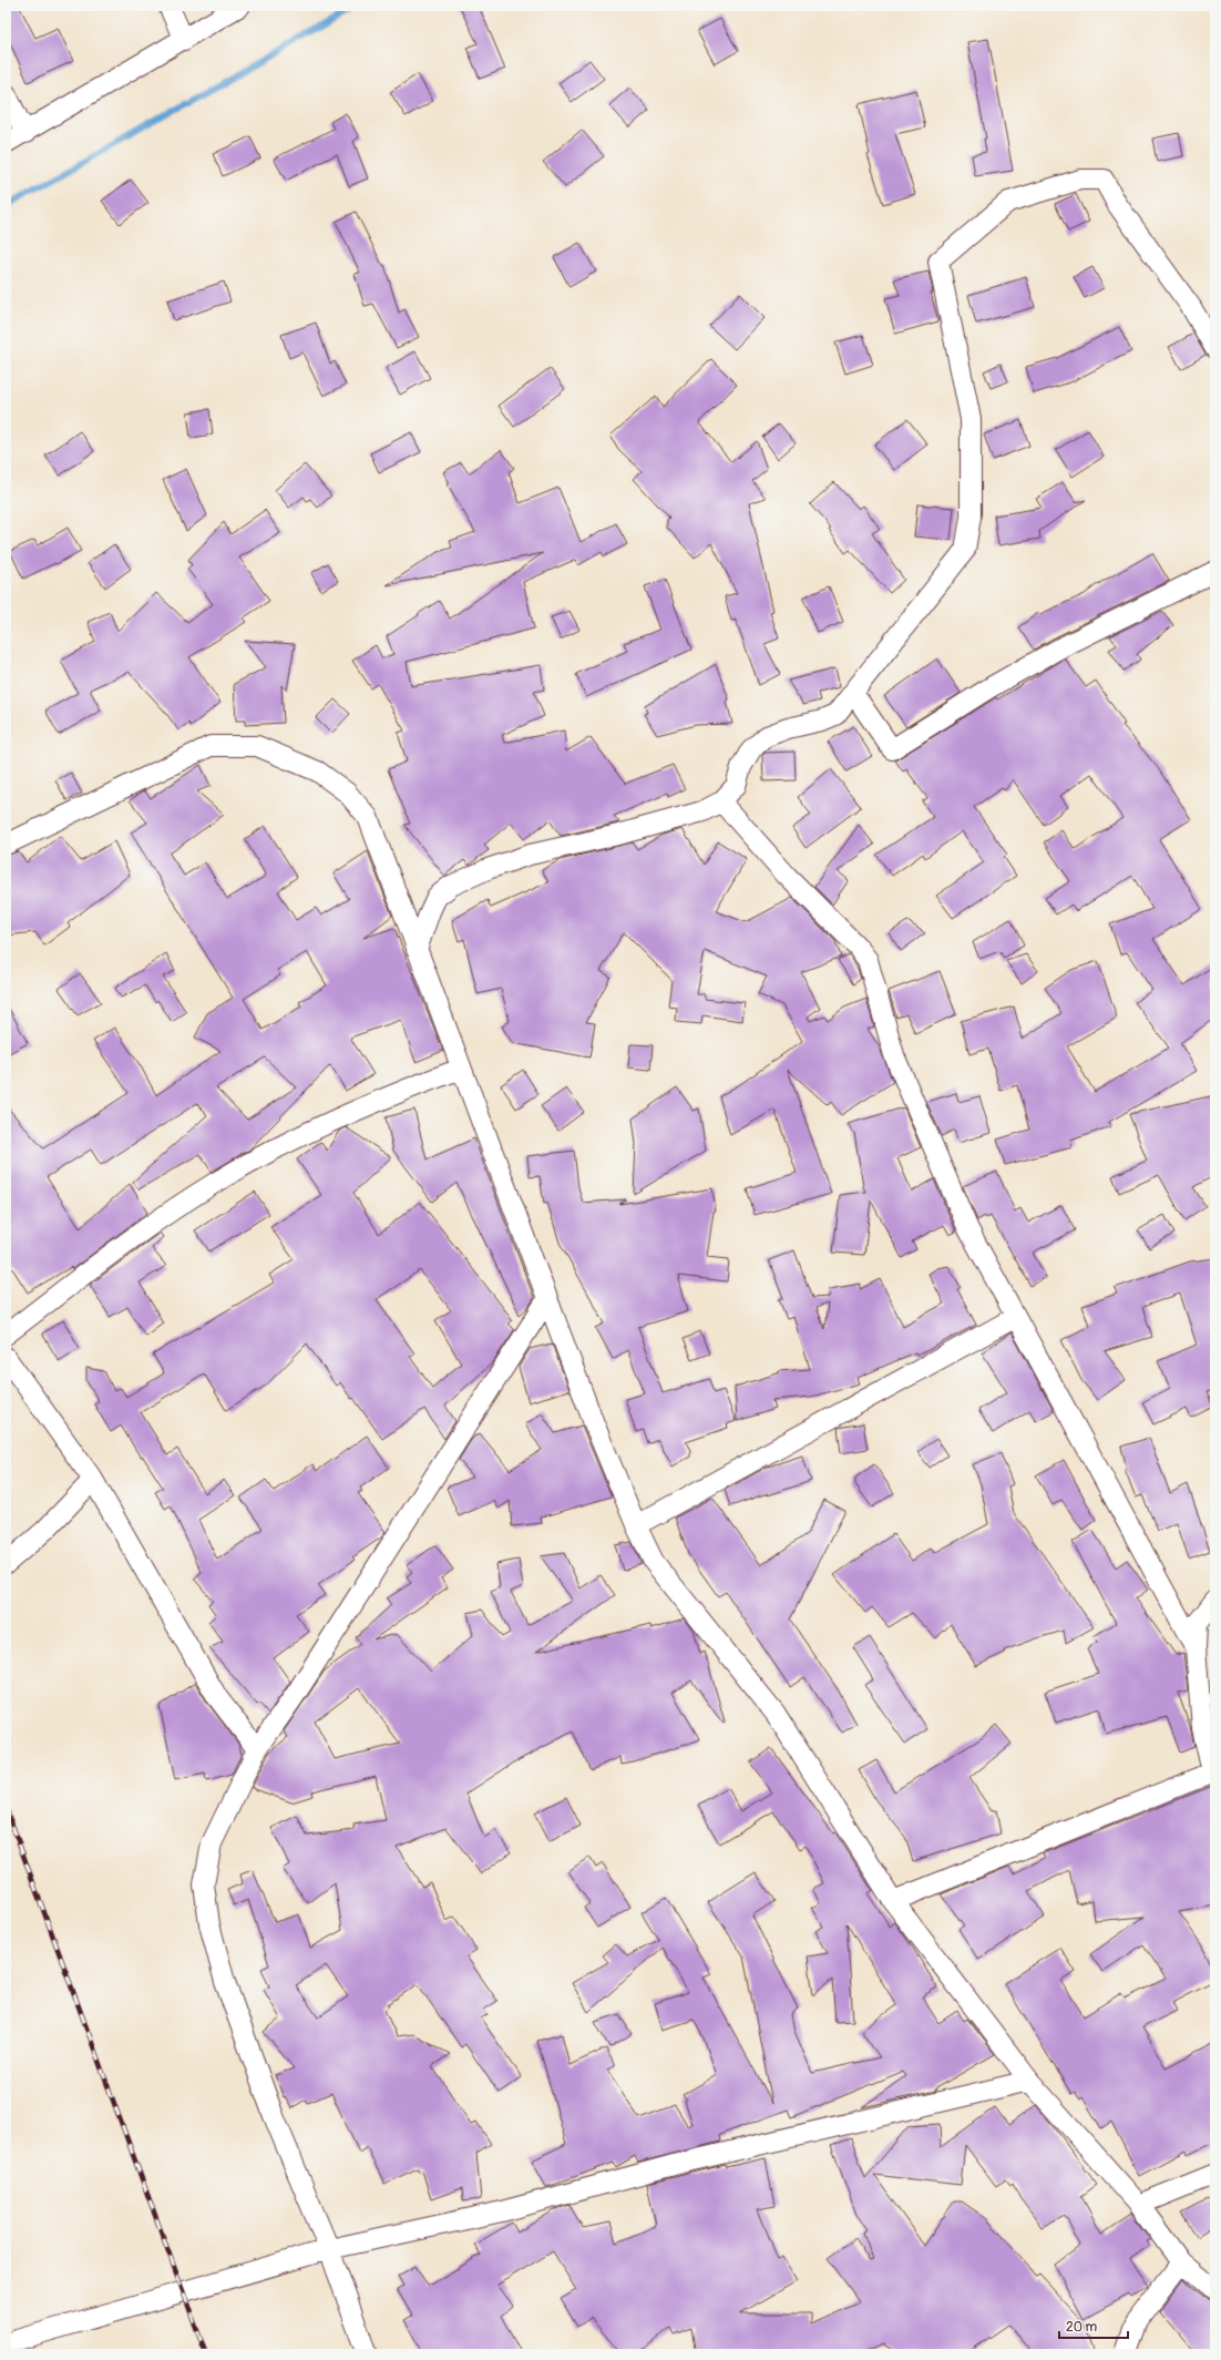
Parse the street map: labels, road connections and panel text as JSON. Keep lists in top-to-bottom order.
{
  "scale_bar": "20 m"
}
